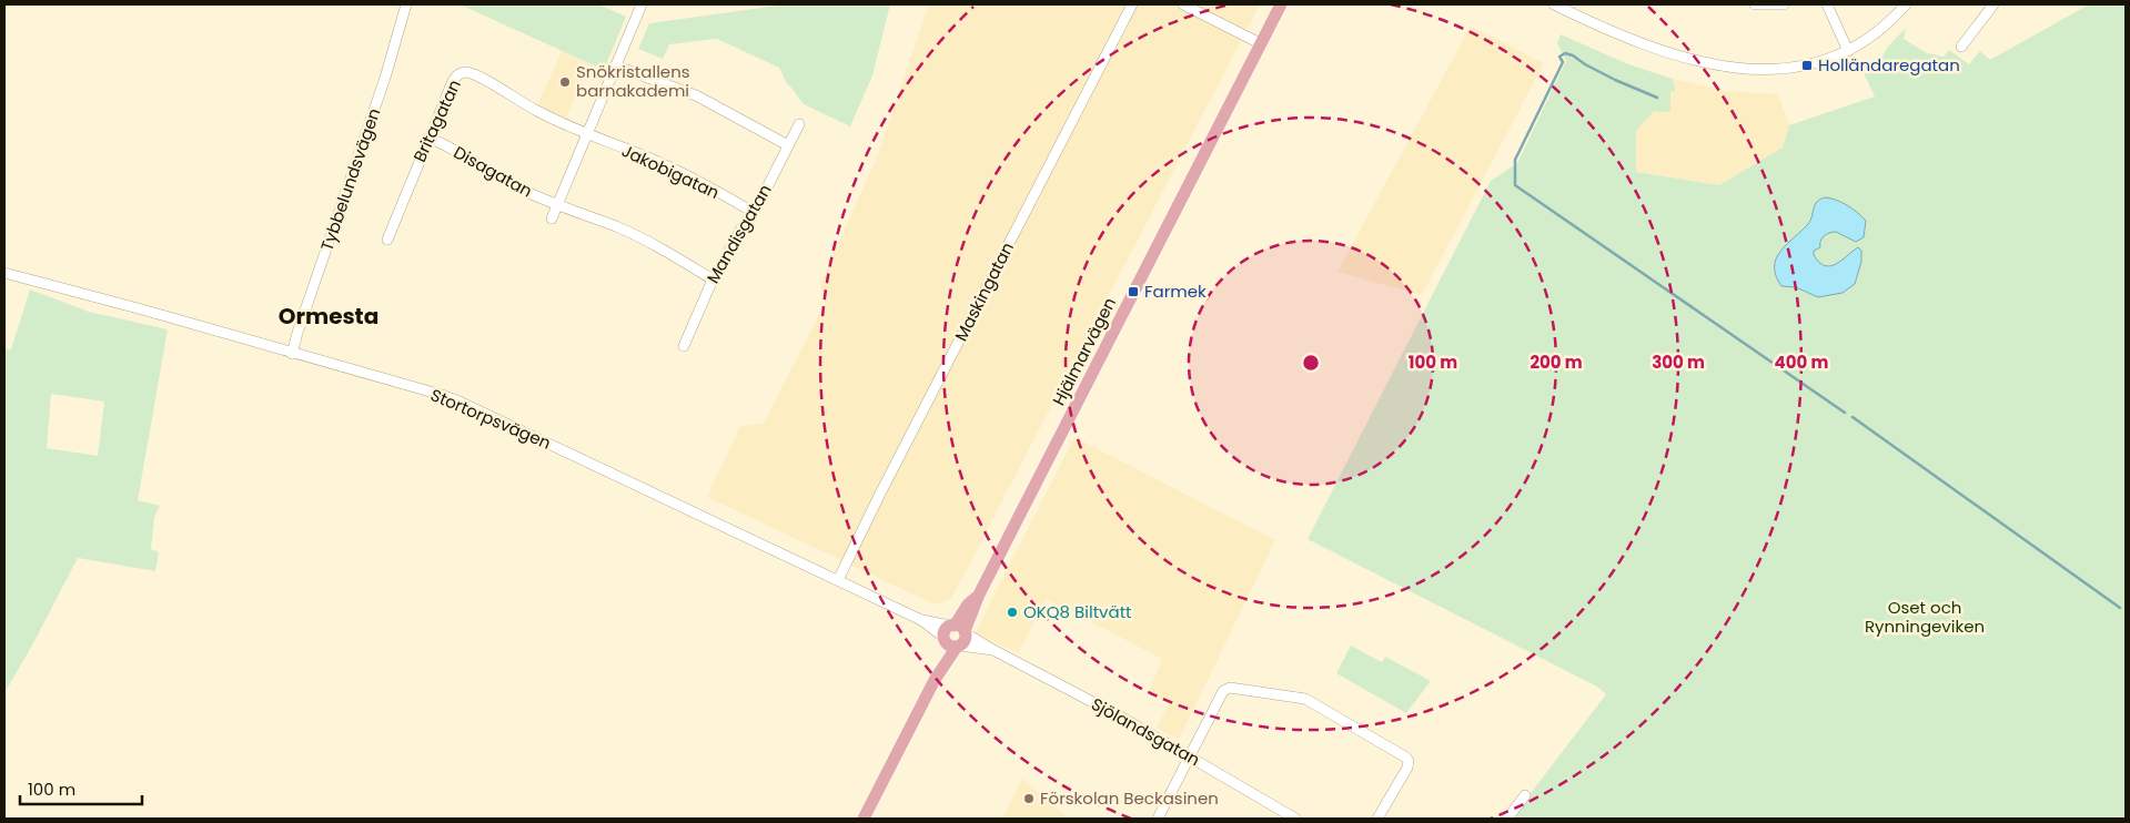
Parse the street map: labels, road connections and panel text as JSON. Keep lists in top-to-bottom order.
{
  "streets": {
    "main road": ["Hjälmarvägen"],
    "street": [
      "Britagatan",
      "Disagatan",
      "Jakobigatan",
      "Tybbelundsvägen",
      "Mandisgatan",
      "Maskingatan",
      "Stortorpsvägen",
      "Sjölandsgatan"
    ]
  },
  "crossings": [
    ["Britagatan", "Disagatan"],
    ["Britagatan", "Jakobigatan"],
    ["Disagatan", "Mandisgatan"],
    ["Jakobigatan", "Mandisgatan"],
    ["Tybbelundsvägen", "Stortorpsvägen"],
    ["Maskingatan", "Stortorpsvägen"],
    ["Hjälmarvägen", "Stortorpsvägen"],
    ["Hjälmarvägen", "Sjölandsgatan"],
    ["Stortorpsvägen", "Sjölandsgatan"]
  ],
  "districts": ["Ormesta"],
  "parks": ["Oset och Rynningeviken"],
  "places": {
    "transit": ["Holländaregatan", "Farmek"],
    "other": ["Snökristallens barnakademi", "OKQ8 Biltvätt", "Förskolan Beckasinen"]
  },
  "scale_bar": "100 m",
  "rings": [
    "100 m",
    "200 m",
    "300 m",
    "400 m"
  ]
}
